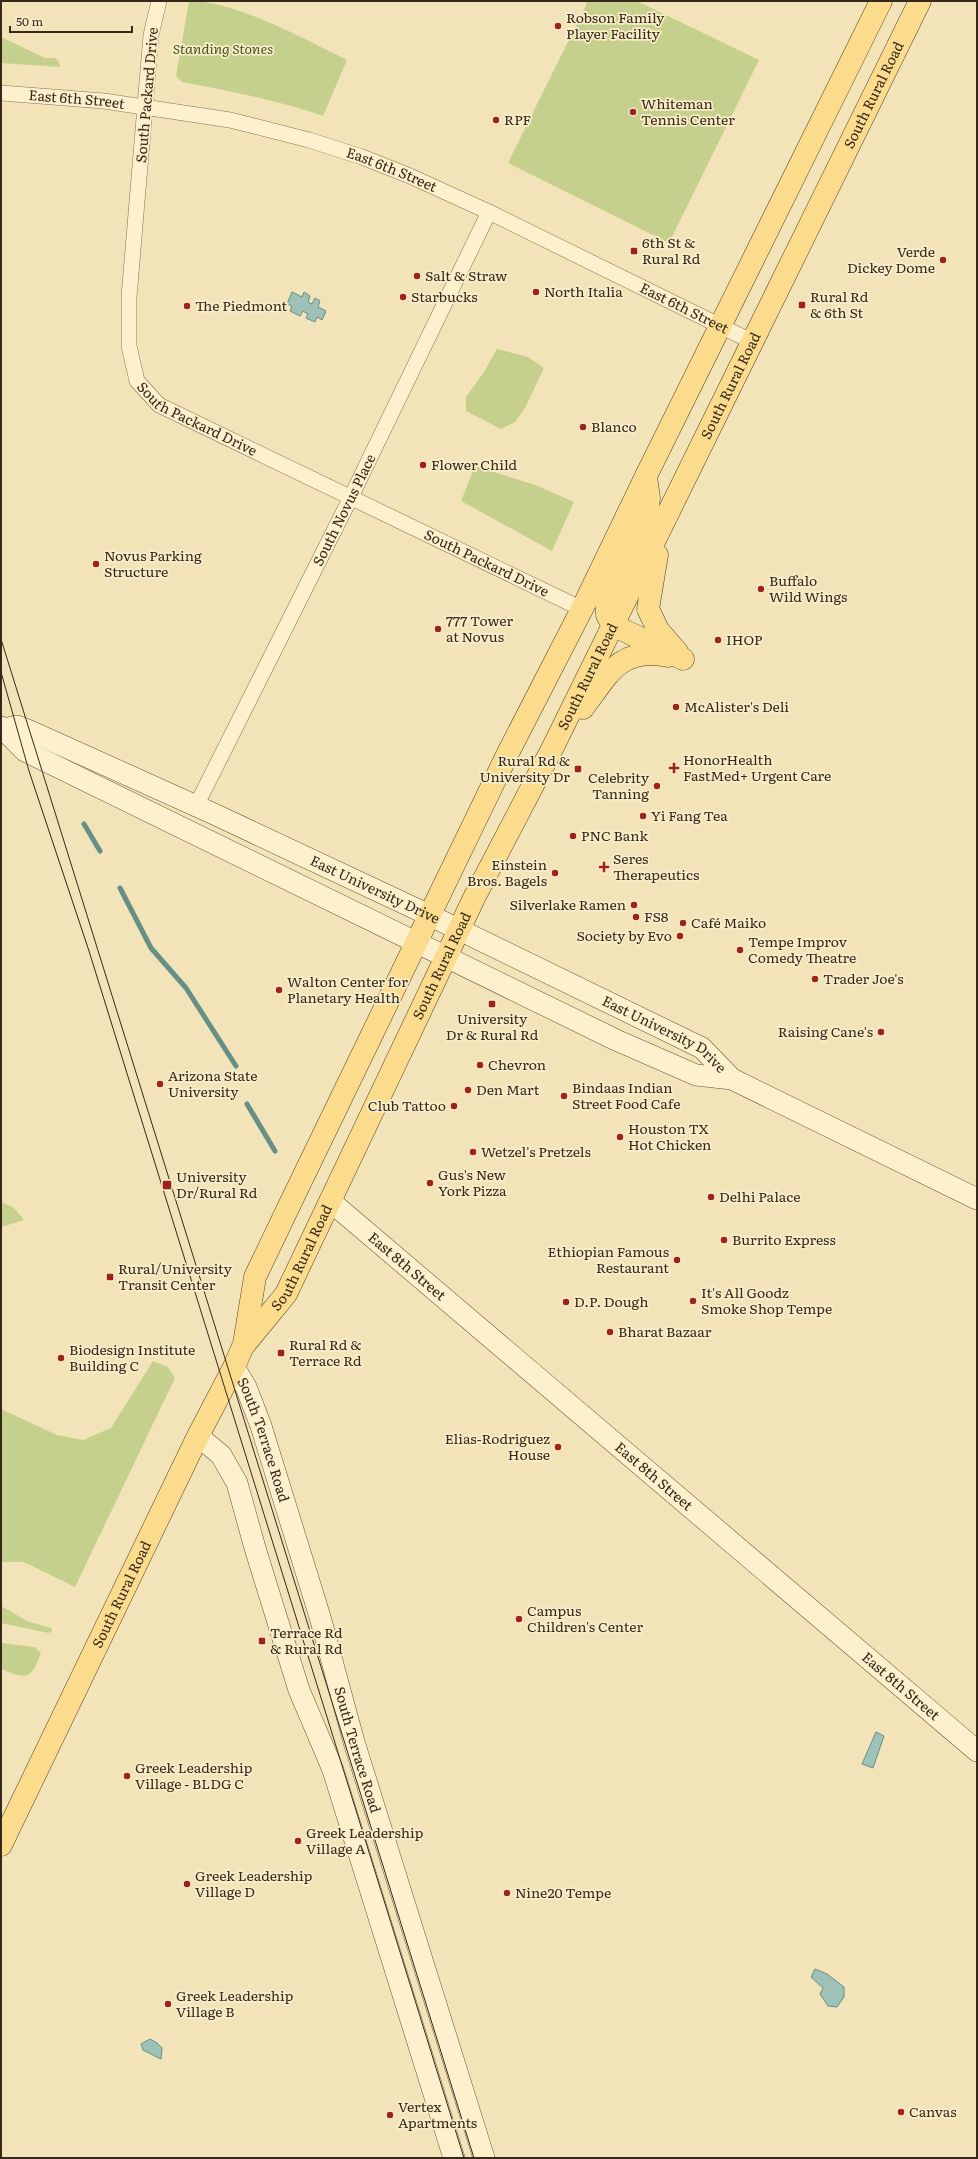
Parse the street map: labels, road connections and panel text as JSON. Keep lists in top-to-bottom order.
{
  "streets": {
    "main road": ["South Rural Road"],
    "street": [
      "South Packard Drive",
      "East 6th Street",
      "South Novus Place",
      "East University Drive",
      "East 8th Street",
      "South Terrace Road"
    ]
  },
  "crossings": [
    ["South Packard Drive", "South Rural Road"],
    ["South Packard Drive", "East 6th Street"],
    ["South Packard Drive", "South Novus Place"],
    ["South Rural Road", "East 6th Street"],
    ["South Rural Road", "East University Drive"],
    ["South Rural Road", "East 8th Street"],
    ["South Rural Road", "South Terrace Road"],
    ["East 6th Street", "South Novus Place"],
    ["South Novus Place", "East University Drive"]
  ],
  "parks": ["Standing Stones"],
  "places": {
    "other": [
      "Robson Family Player Facility",
      "Whiteman Tennis Center",
      "RPF",
      "Verde Dickey Dome",
      "Salt & Straw",
      "North Italia",
      "Starbucks",
      "The Piedmont",
      "Blanco",
      "Flower Child",
      "Novus Parking Structure",
      "Buffalo Wild Wings",
      "777 Tower at Novus",
      "IHOP",
      "McAlister's Deli",
      "Celebrity Tanning",
      "Yi Fang Tea",
      "PNC Bank",
      "Einstein Bros. Bagels",
      "Silverlake Ramen",
      "FS8",
      "Café Maiko",
      "Society by Evo",
      "Tempe Improv Comedy Theatre",
      "Trader Joe's",
      "Walton Center for Planetary Health",
      "Raising Cane's",
      "Chevron",
      "Arizona State University",
      "Den Mart",
      "Bindaas Indian Street Food Cafe",
      "Club Tattoo",
      "Houston TX Hot Chicken",
      "Wetzel's Pretzels",
      "Gus's New York Pizza",
      "Delhi Palace",
      "Burrito Express",
      "Ethiopian Famous Restaurant",
      "It's All Goodz Smoke Shop Tempe",
      "D.P. Dough",
      "Bharat Bazaar",
      "Biodesign Institute Building C",
      "Elias-Rodriguez House",
      "Campus Children's Center",
      "Greek Leadership Village - BLDG C",
      "Greek Leadership Village A",
      "Greek Leadership Village D",
      "Nine20 Tempe",
      "Greek Leadership Village B",
      "Canvas",
      "Vertex Apartments"
    ],
    "transit": [
      "6th St & Rural Rd",
      "Rural Rd & 6th St",
      "Rural Rd & University Dr",
      "University Dr & Rural Rd",
      "University Dr/Rural Rd",
      "Rural/University Transit Center",
      "Rural Rd & Terrace Rd",
      "Terrace Rd & Rural Rd"
    ],
    "health": ["HonorHealth FastMed+ Urgent Care", "Seres Therapeutics"]
  },
  "scale_bar": "50 m"
}
